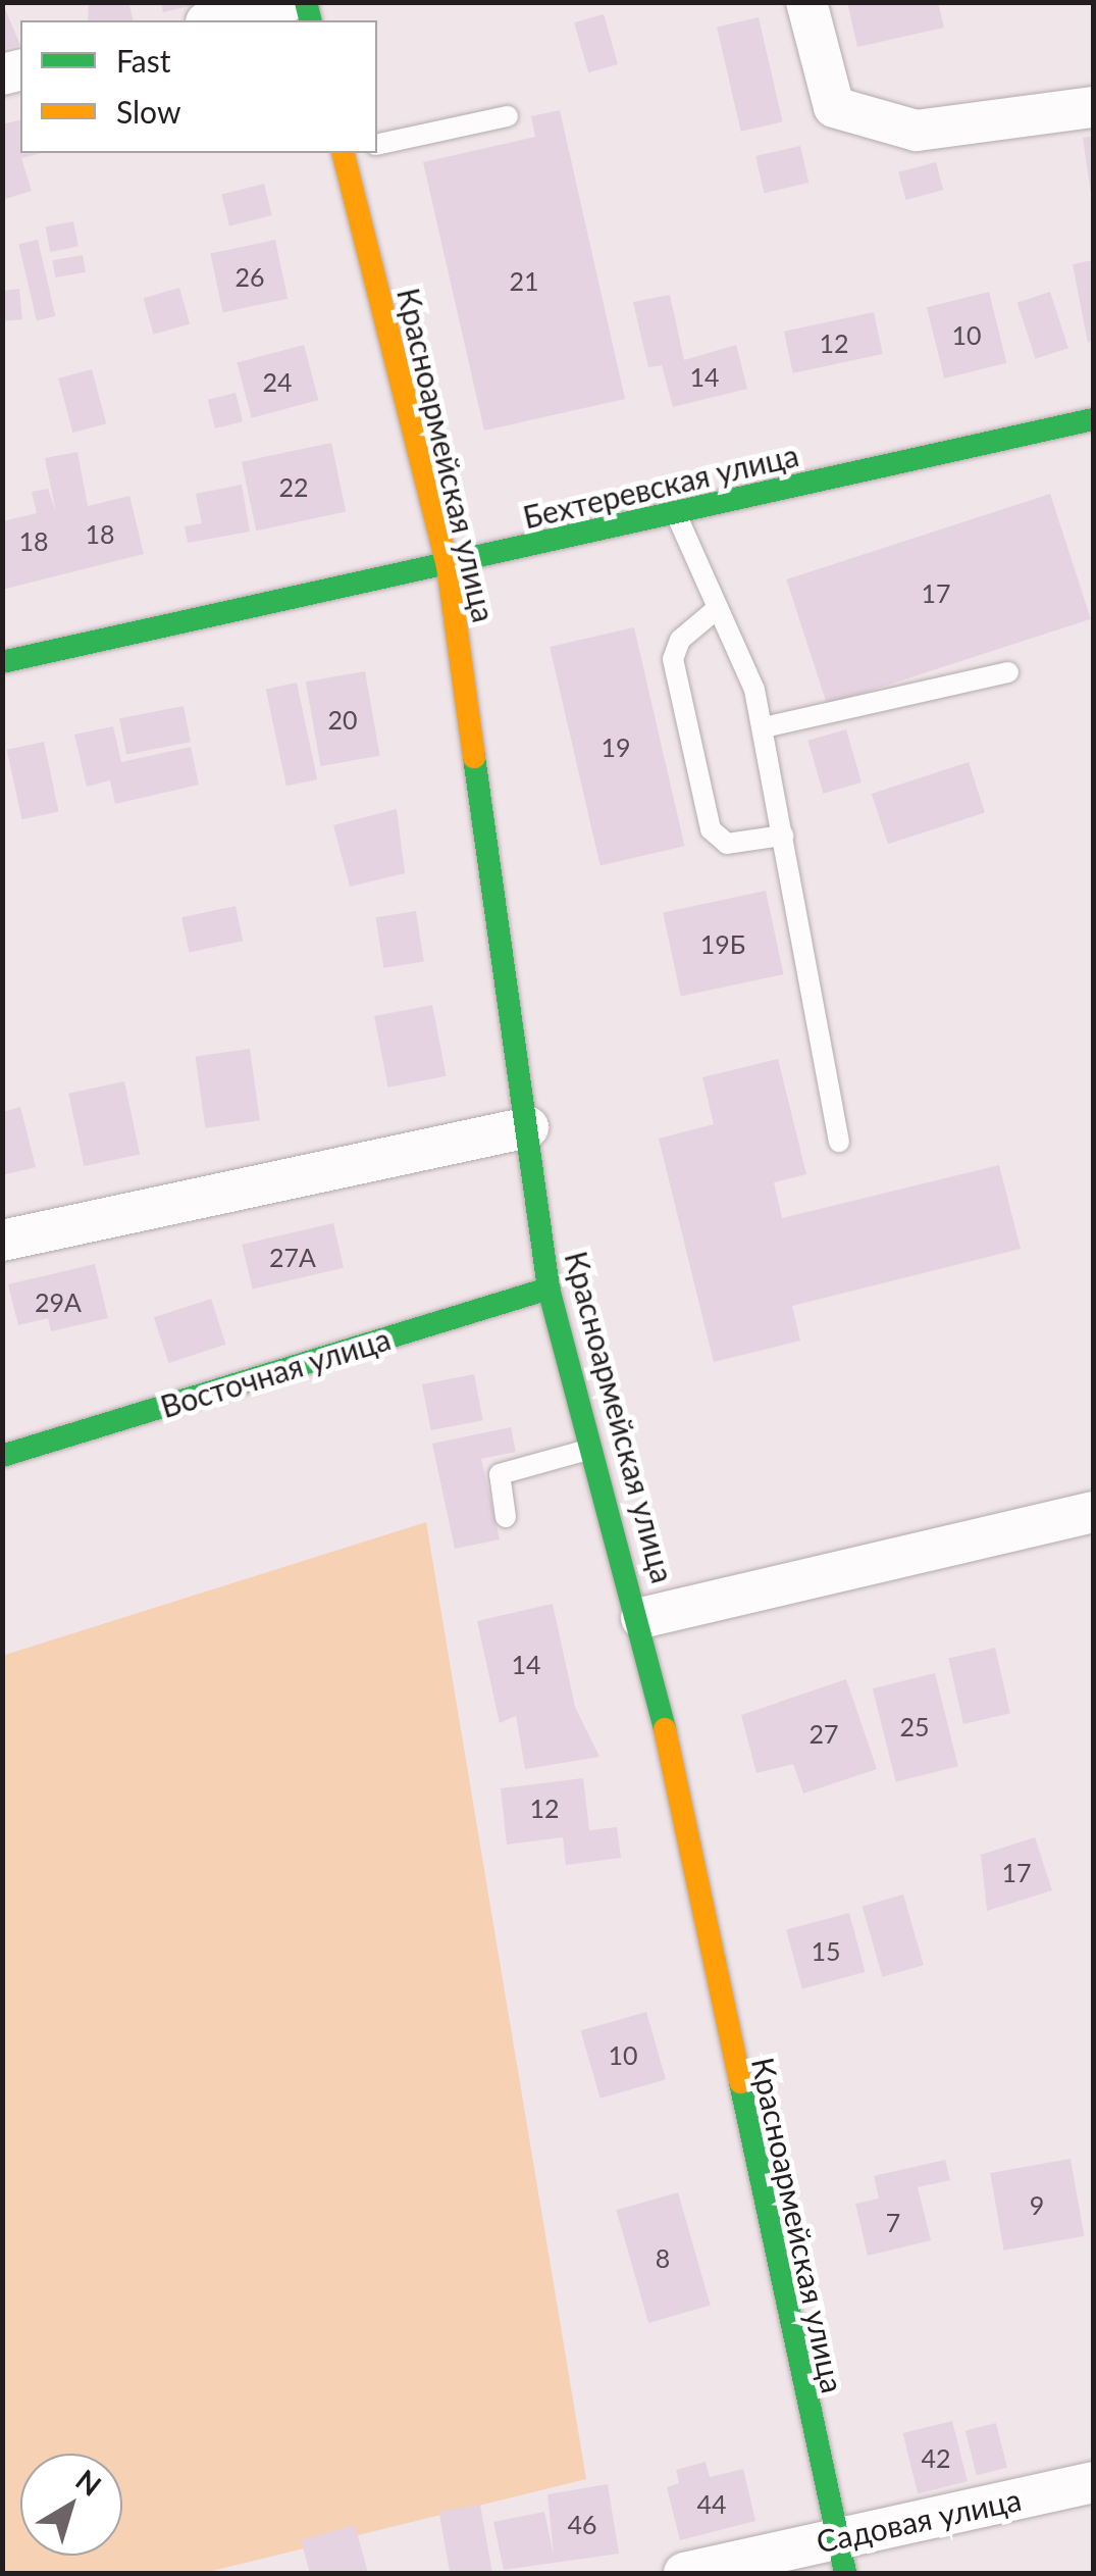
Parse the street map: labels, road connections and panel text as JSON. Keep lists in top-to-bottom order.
{
  "streets": {
    "street": [
      "Красноармейская улица",
      "Бехтеревская улица",
      "Восточная улица",
      "Садовая улица"
    ]
  },
  "crossings": [
    ["Красноармейская улица", "Бехтеревская улица"],
    ["Красноармейская улица", "Восточная улица"],
    ["Красноармейская улица", "Садовая улица"]
  ],
  "house_numbers": [
    "26",
    "21",
    "10",
    "12",
    "14",
    "24",
    "22",
    "18",
    "18",
    "17",
    "20",
    "19",
    "19Б",
    "27А",
    "29А",
    "14",
    "25",
    "27",
    "12",
    "17",
    "15",
    "10",
    "9",
    "7",
    "8",
    "42",
    "44",
    "46"
  ],
  "legend": ["Fast", "Slow"],
  "north": "top right"
}
